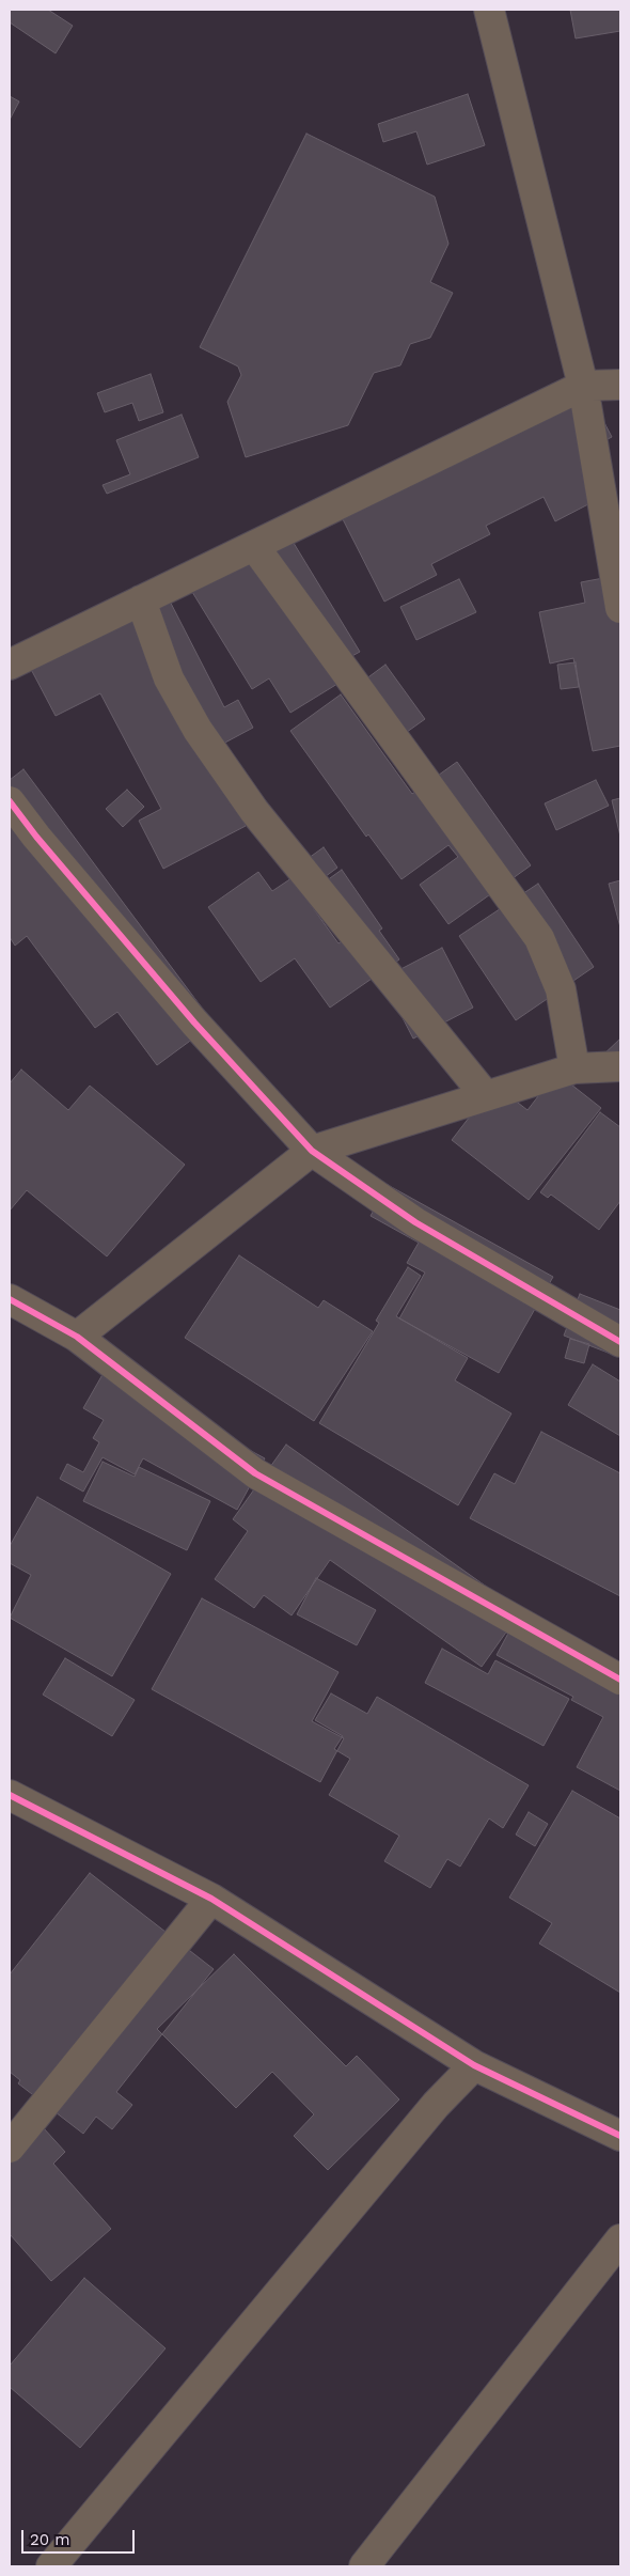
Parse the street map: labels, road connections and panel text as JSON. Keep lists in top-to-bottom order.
{
  "scale_bar": "20 m"
}
